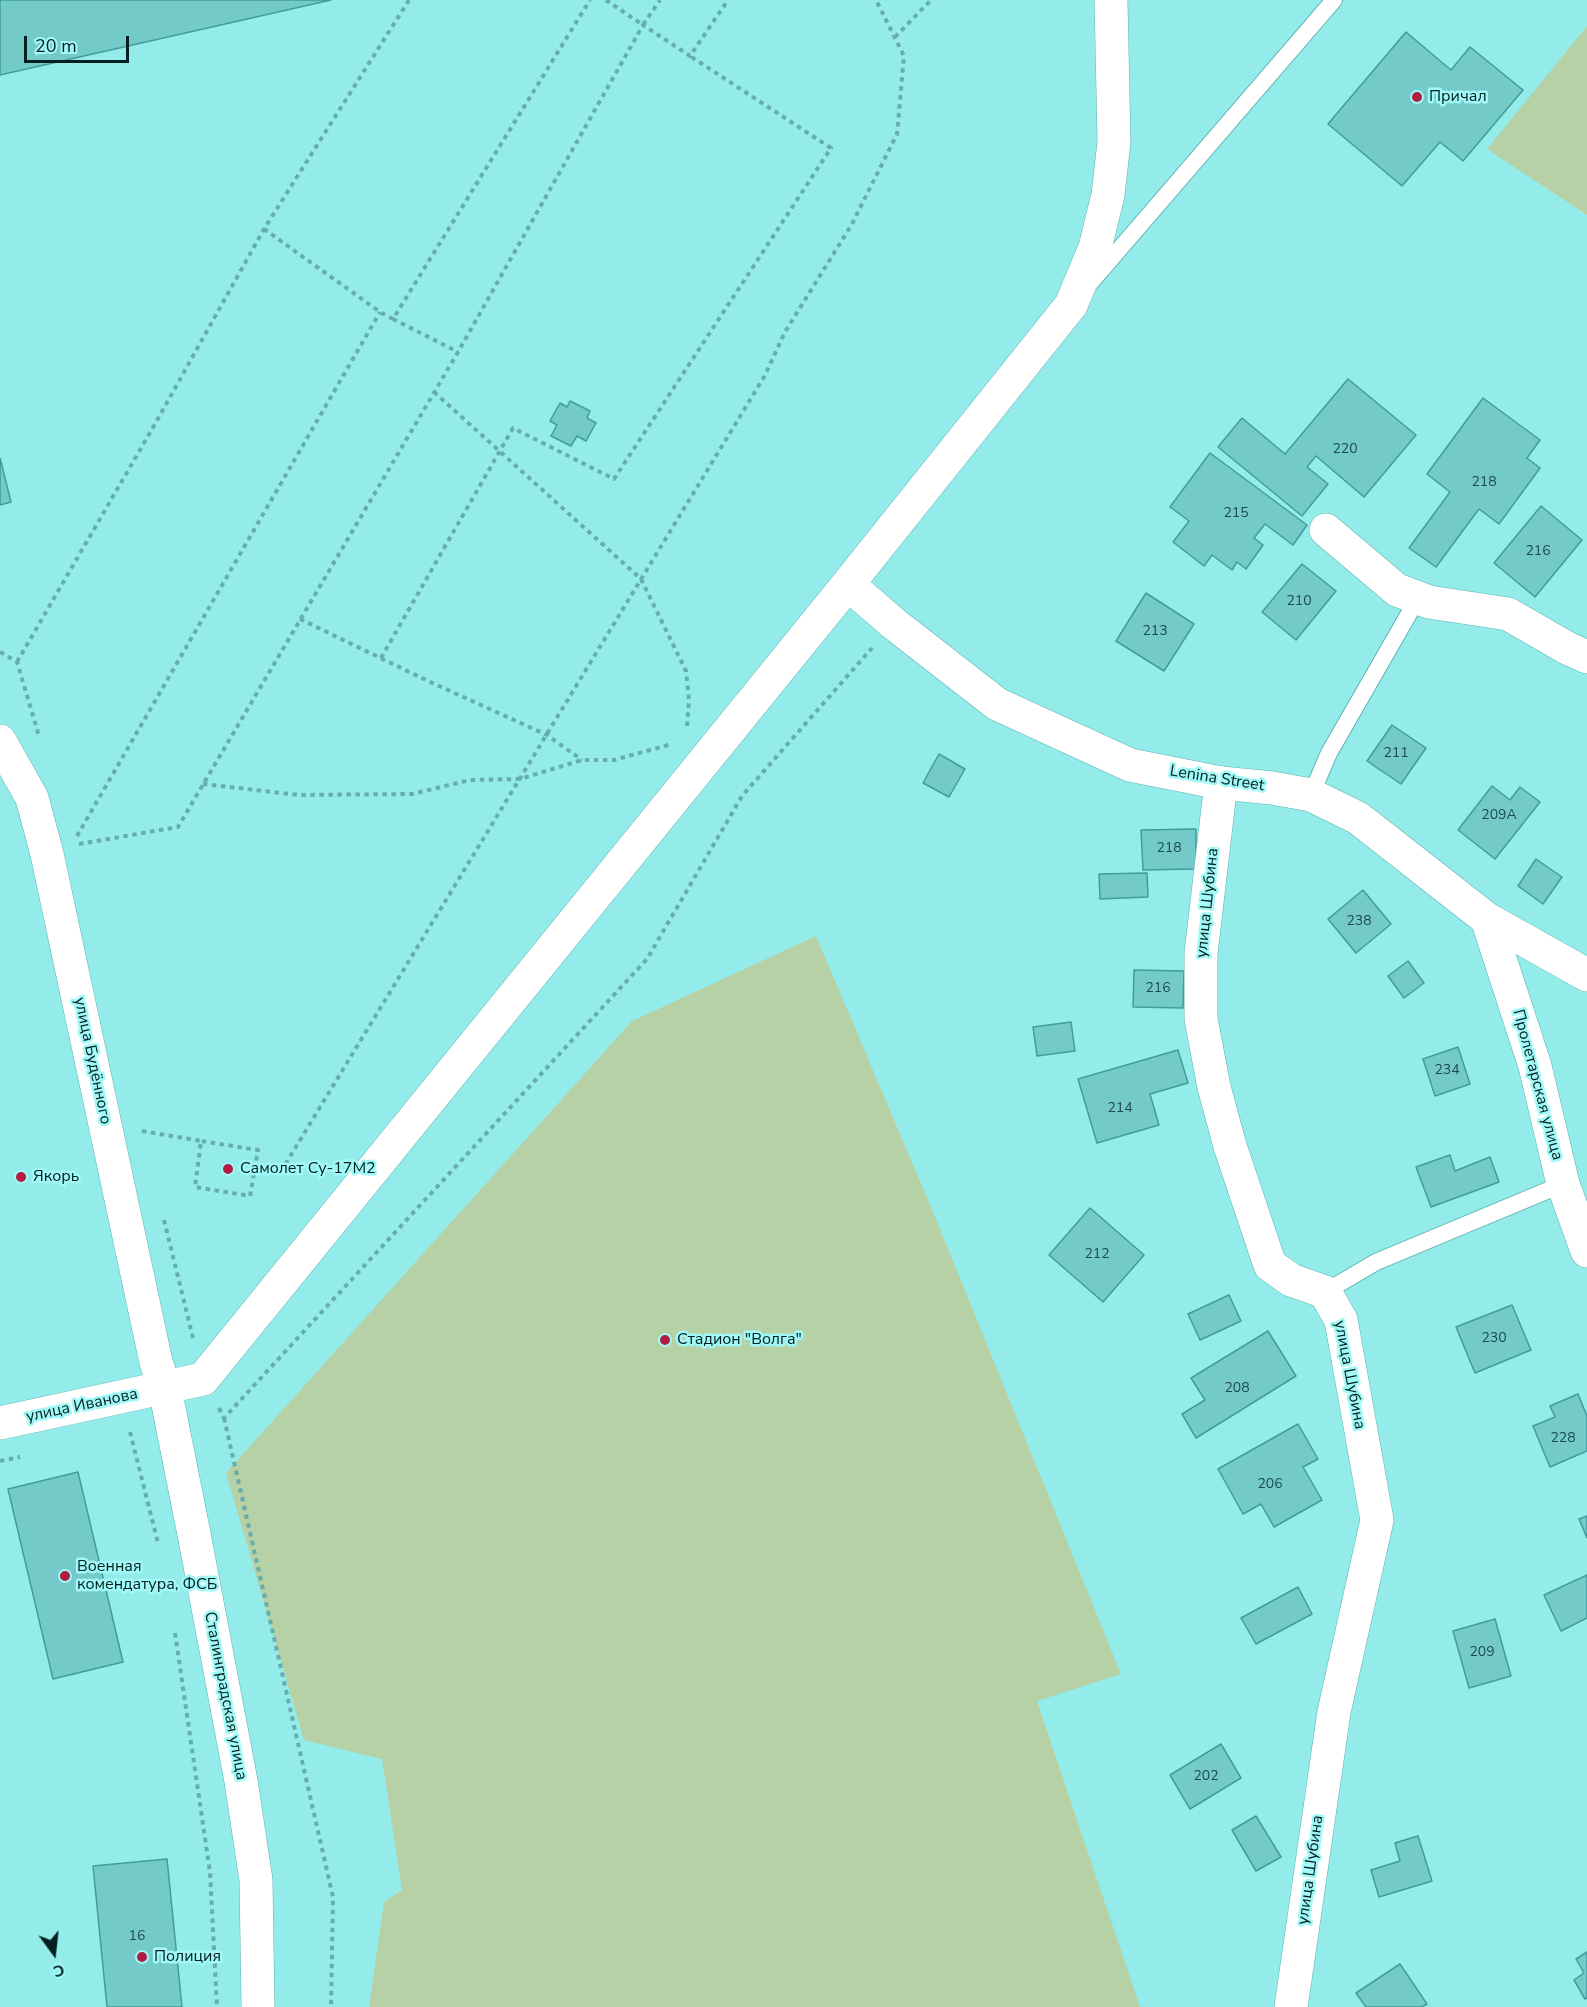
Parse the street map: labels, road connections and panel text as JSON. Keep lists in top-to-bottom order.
{
  "streets": {
    "street": [
      "Lenina Street",
      "улица Шубина",
      "улица Будённого",
      "Пролетарская улица",
      "улица Иванова",
      "Сталинградская улица"
    ]
  },
  "crossings": [
    ["Lenina Street", "улица Шубина"],
    ["Lenina Street", "Пролетарская улица"],
    ["улица Будённого", "улица Иванова"],
    ["улица Будённого", "Сталинградская улица"],
    ["улица Иванова", "Сталинградская улица"]
  ],
  "places": [
    "Причал",
    "Самолет Су-17М2",
    "Якорь",
    "Стадион \"Волга\"",
    "Военная комендатура, ФСБ",
    "Полиция"
  ],
  "house_numbers": [
    "220",
    "218",
    "215",
    "216",
    "210",
    "213",
    "211",
    "209А",
    "218",
    "238",
    "216",
    "234",
    "214",
    "212",
    "230",
    "208",
    "228",
    "206",
    "209",
    "202",
    "16"
  ],
  "scale_bar": "20 m",
  "north": "bottom"
}
